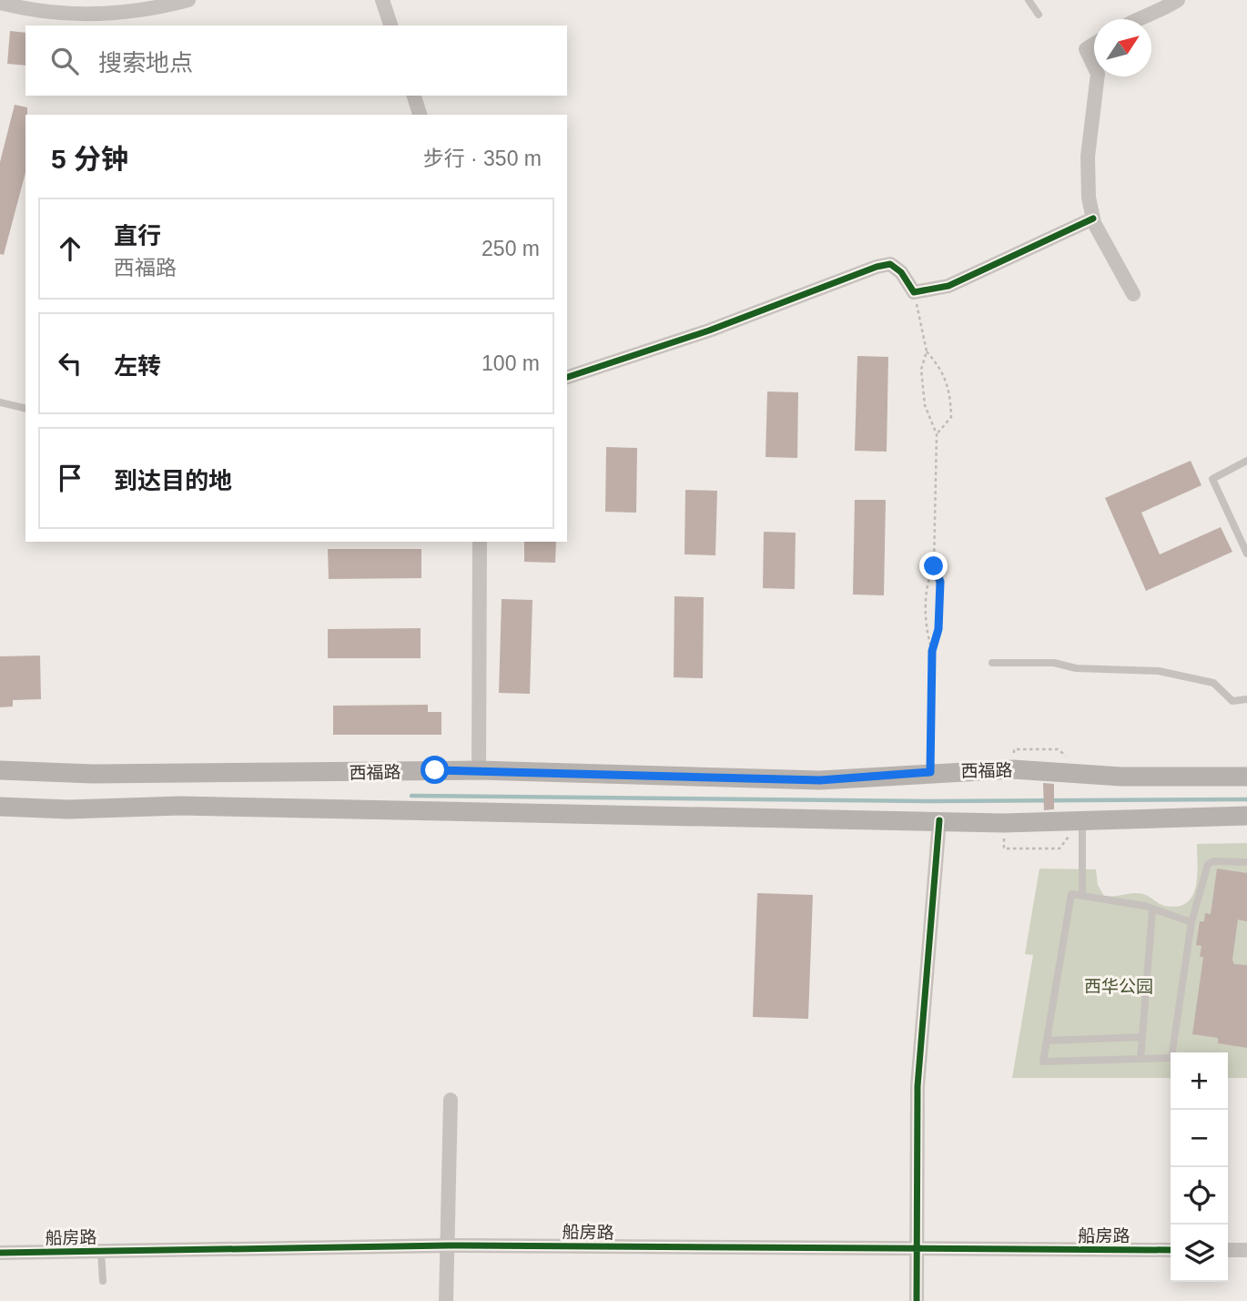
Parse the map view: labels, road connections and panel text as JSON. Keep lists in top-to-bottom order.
{
  "streets": {
    "main road": ["西福路"],
    "street": ["船房路"]
  },
  "parks": ["西华公园"],
  "north": "top right",
  "page": {
    "search": "搜索地点",
    "heading": ["5 分钟", "步行 · 350 m"],
    "list": [
      ["直行", "西福路", "250 m"],
      ["左转", "100 m"],
      "到达目的地"
    ],
    "map_buttons": ["+", "−"]
  }
}
